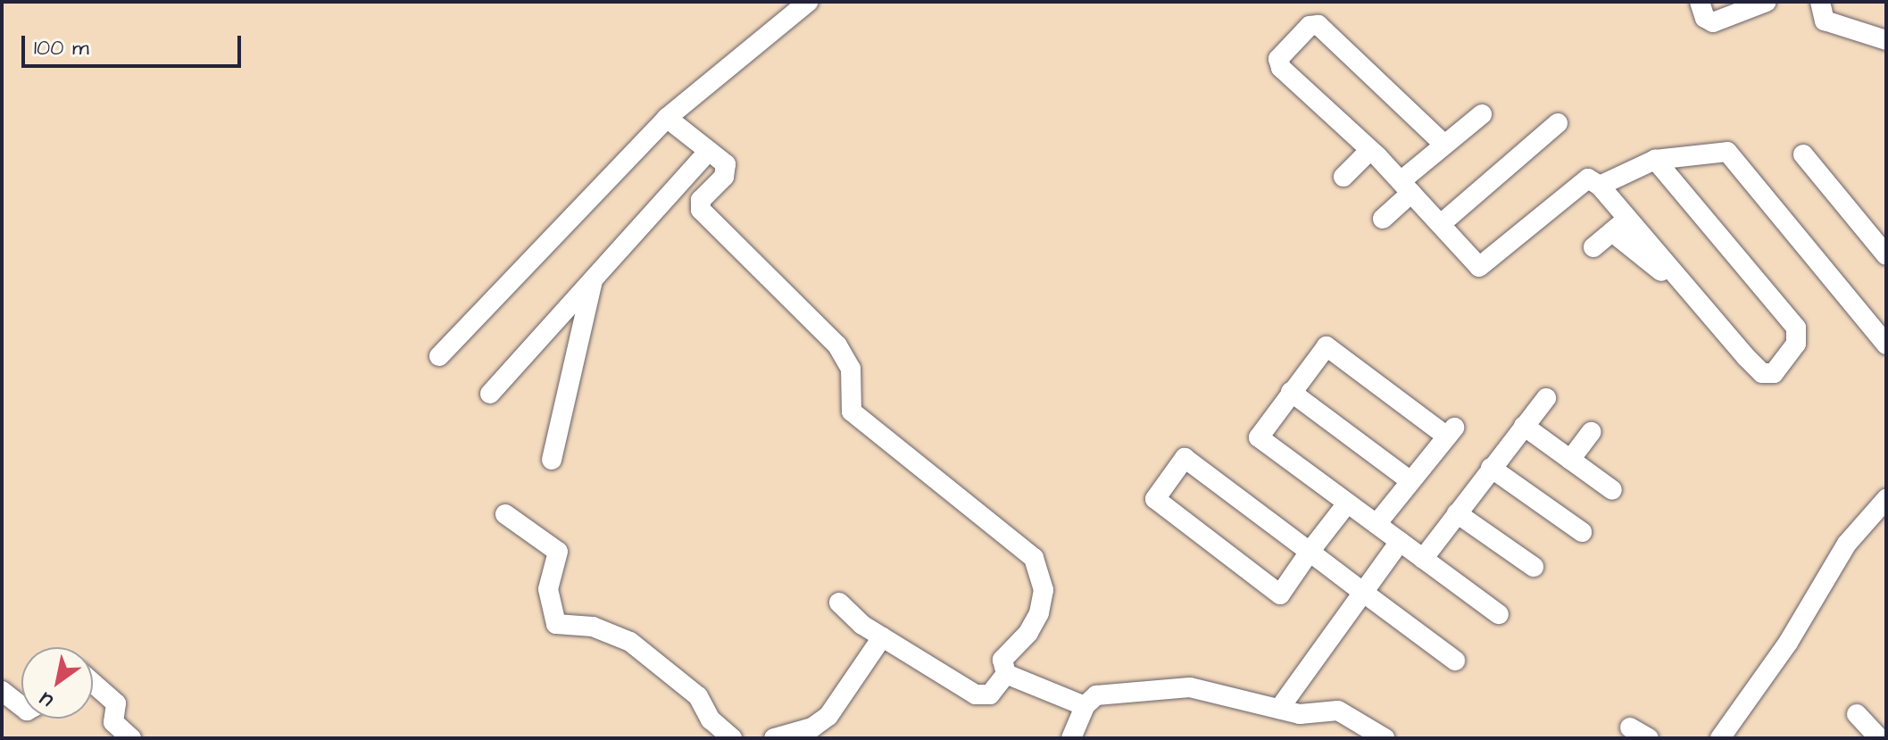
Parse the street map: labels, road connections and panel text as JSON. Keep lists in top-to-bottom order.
{
  "scale_bar": "100 m",
  "north": "bottom left"
}
